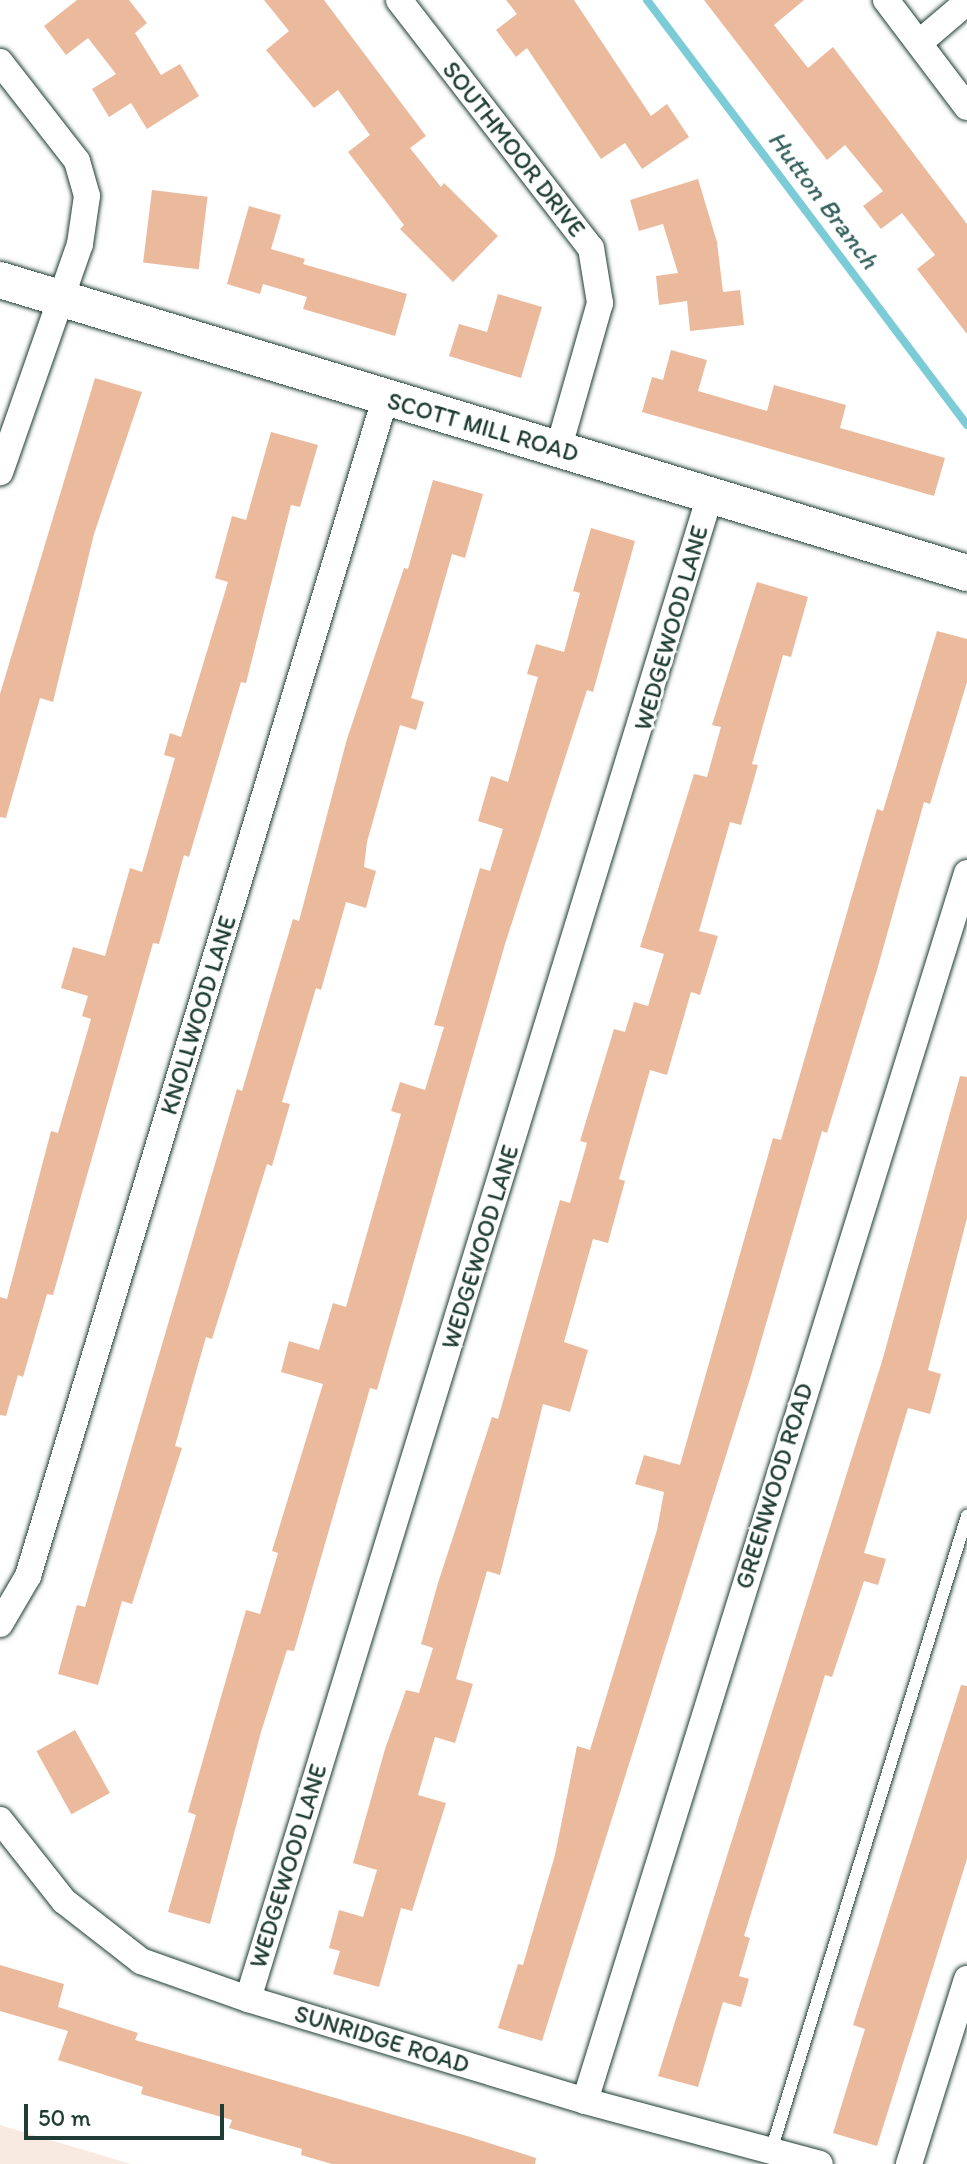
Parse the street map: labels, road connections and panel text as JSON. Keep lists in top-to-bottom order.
{
  "streets": {
    "street": [
      "SOUTHMOOR DRIVE",
      "SCOTT MILL ROAD",
      "WEDGEWOOD LANE",
      "KNOLLWOOD LANE",
      "GREENWOOD ROAD",
      "SUNRIDGE ROAD"
    ]
  },
  "crossings": [
    ["SOUTHMOOR DRIVE", "SCOTT MILL ROAD"],
    ["SCOTT MILL ROAD", "WEDGEWOOD LANE"],
    ["SCOTT MILL ROAD", "KNOLLWOOD LANE"],
    ["WEDGEWOOD LANE", "SUNRIDGE ROAD"],
    ["GREENWOOD ROAD", "SUNRIDGE ROAD"]
  ],
  "water": ["Hutton Branch"],
  "scale_bar": "50 m"
}
